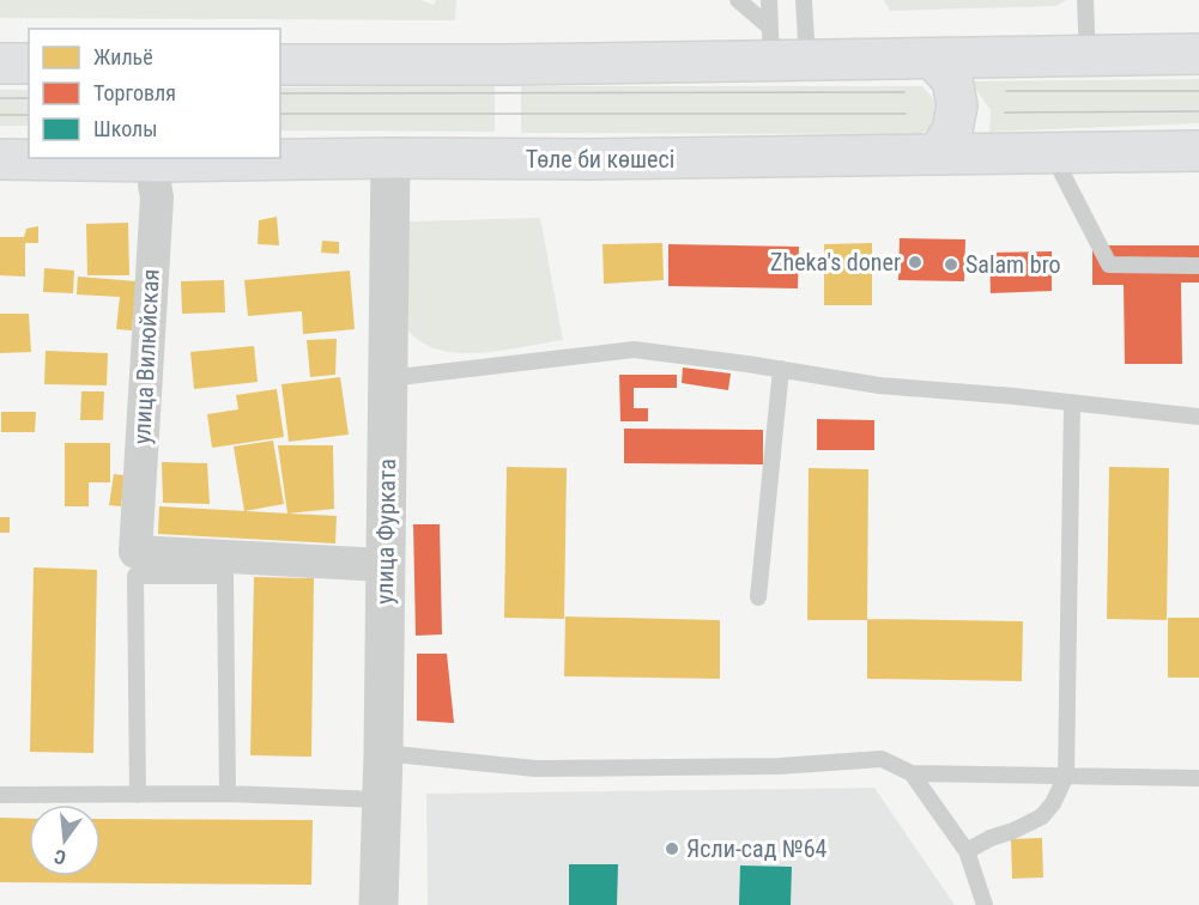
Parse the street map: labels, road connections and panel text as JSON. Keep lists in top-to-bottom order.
{
  "streets": {
    "main road": ["Төле би көшесі"],
    "street": ["улица Вилюйская", "улица Фурката"]
  },
  "crossings": [
    ["Төле би көшесі", "улица Вилюйская"],
    ["Төле би көшесі", "улица Фурката"],
    ["улица Вилюйская", "улица Фурката"]
  ],
  "places": ["Zheka's doner", "Salam bro", "Ясли-сад №64"],
  "legend": ["Жильё", "Торговля", "Школы"],
  "north": "bottom"
}
